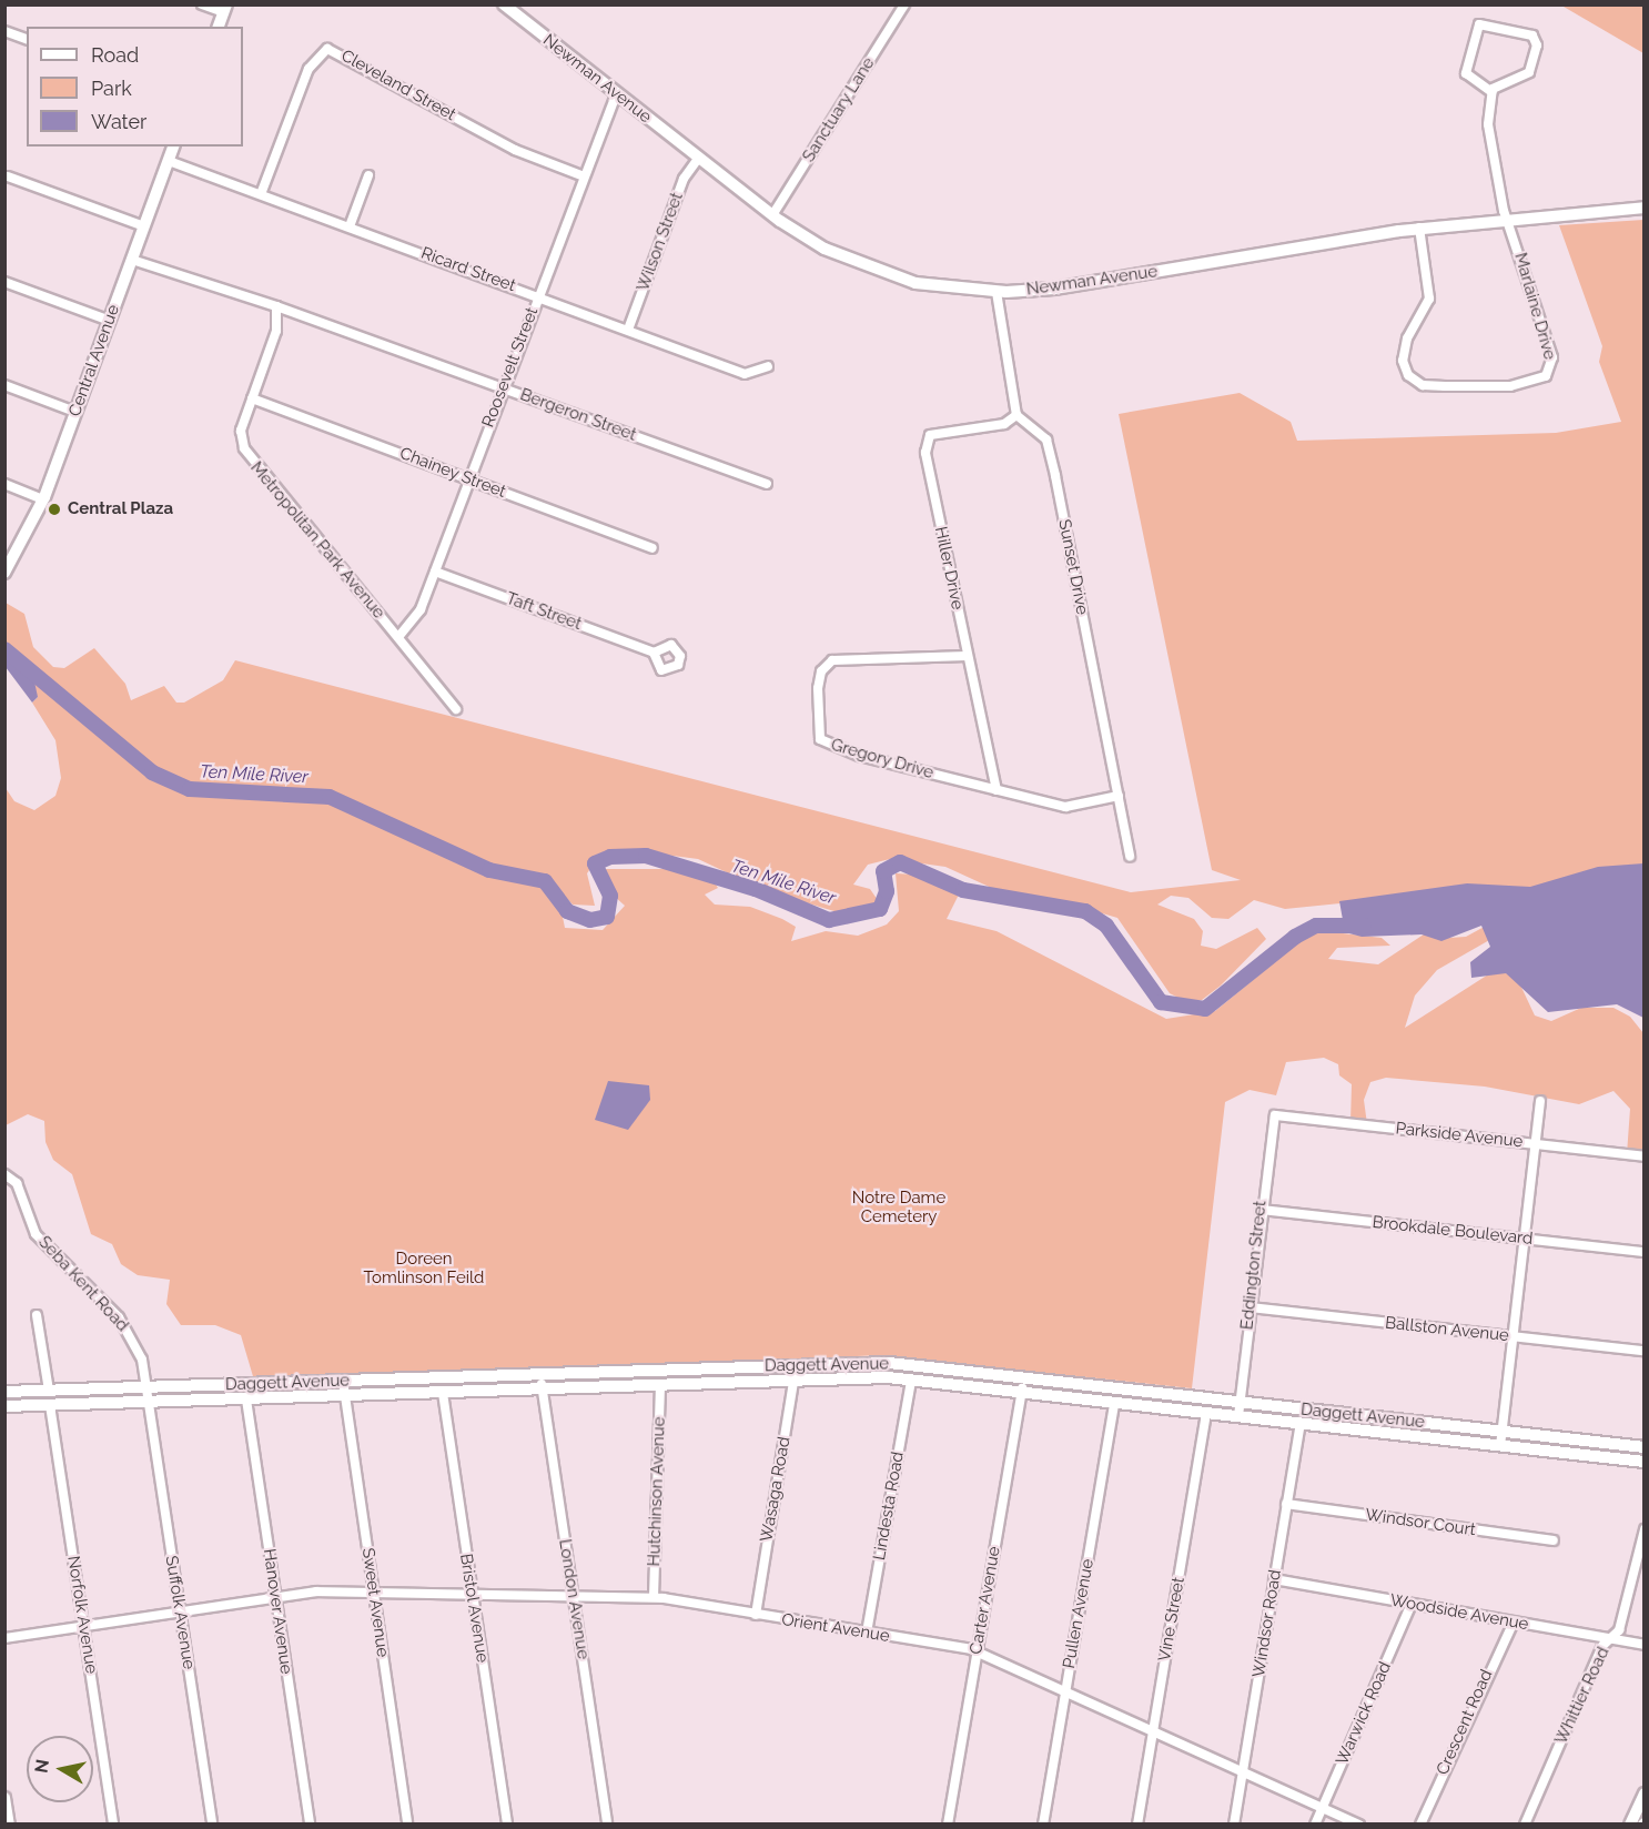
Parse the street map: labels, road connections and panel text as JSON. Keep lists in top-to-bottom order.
{
  "streets": {
    "street": [
      "Newman Avenue",
      "Cleveland Street",
      "Sanctuary Lane",
      "Wilson Street",
      "Ricard Street",
      "Marlaine Drive",
      "Central Avenue",
      "Roosevelt Street",
      "Bergeron Street",
      "Chainey Street",
      "Metropolitan Park Avenue",
      "Sunset Drive",
      "Hiller Drive",
      "Taft Street",
      "Gregory Drive",
      "Parkside Avenue",
      "Brookdale Boulevard",
      "Eddington Street",
      "Seba Kent Road",
      "Ballston Avenue",
      "Daggett Avenue",
      "Wasaga Road",
      "Hutchinson Avenue",
      "Lindesta Road",
      "Windsor Court",
      "London Avenue",
      "Carter Avenue",
      "Sweet Avenue",
      "Bristol Avenue",
      "Hanover Avenue",
      "Suffolk Avenue",
      "Woodside Avenue",
      "Pullen Avenue",
      "Norfolk Avenue",
      "Vine Street",
      "Windsor Road",
      "Orient Avenue",
      "Whittier Road",
      "Warwick Road",
      "Crescent Road"
    ]
  },
  "crossings": [
    ["Newman Avenue", "Sanctuary Lane"],
    ["Newman Avenue", "Wilson Street"],
    ["Newman Avenue", "Marlaine Drive"],
    ["Newman Avenue", "Roosevelt Street"],
    ["Cleveland Street", "Ricard Street"],
    ["Cleveland Street", "Roosevelt Street"],
    ["Wilson Street", "Ricard Street"],
    ["Ricard Street", "Central Avenue"],
    ["Ricard Street", "Roosevelt Street"],
    ["Roosevelt Street", "Bergeron Street"],
    ["Roosevelt Street", "Chainey Street"],
    ["Roosevelt Street", "Metropolitan Park Avenue"],
    ["Roosevelt Street", "Taft Street"],
    ["Bergeron Street", "Metropolitan Park Avenue"],
    ["Chainey Street", "Metropolitan Park Avenue"],
    ["Sunset Drive", "Hiller Drive"],
    ["Sunset Drive", "Gregory Drive"],
    ["Hiller Drive", "Gregory Drive"],
    ["Parkside Avenue", "Eddington Street"],
    ["Brookdale Boulevard", "Eddington Street"],
    ["Eddington Street", "Ballston Avenue"],
    ["Eddington Street", "Daggett Avenue"],
    ["Seba Kent Road", "Daggett Avenue"],
    ["Seba Kent Road", "Suffolk Avenue"],
    ["Daggett Avenue", "Wasaga Road"],
    ["Daggett Avenue", "Hutchinson Avenue"],
    ["Daggett Avenue", "Lindesta Road"],
    ["Daggett Avenue", "London Avenue"],
    ["Daggett Avenue", "Carter Avenue"],
    ["Daggett Avenue", "Sweet Avenue"],
    ["Daggett Avenue", "Bristol Avenue"],
    ["Daggett Avenue", "Hanover Avenue"],
    ["Daggett Avenue", "Suffolk Avenue"],
    ["Daggett Avenue", "Pullen Avenue"],
    ["Daggett Avenue", "Norfolk Avenue"],
    ["Daggett Avenue", "Vine Street"],
    ["Daggett Avenue", "Windsor Road"],
    ["Wasaga Road", "Orient Avenue"],
    ["Hutchinson Avenue", "Orient Avenue"],
    ["Lindesta Road", "Orient Avenue"],
    ["Windsor Court", "Windsor Road"],
    ["London Avenue", "Orient Avenue"],
    ["Carter Avenue", "Orient Avenue"],
    ["Sweet Avenue", "Orient Avenue"],
    ["Bristol Avenue", "Orient Avenue"],
    ["Hanover Avenue", "Orient Avenue"],
    ["Suffolk Avenue", "Orient Avenue"],
    ["Woodside Avenue", "Windsor Road"],
    ["Woodside Avenue", "Whittier Road"],
    ["Woodside Avenue", "Warwick Road"],
    ["Woodside Avenue", "Crescent Road"],
    ["Pullen Avenue", "Orient Avenue"],
    ["Norfolk Avenue", "Orient Avenue"],
    ["Vine Street", "Orient Avenue"],
    ["Windsor Road", "Orient Avenue"],
    ["Orient Avenue", "Warwick Road"]
  ],
  "water": ["Ten Mile River"],
  "parks": ["Notre Dame Cemetery", "Doreen Tomlinson Feild"],
  "places": ["Central Plaza"],
  "legend": ["Road", "Park", "Water"],
  "north": "left"
}
